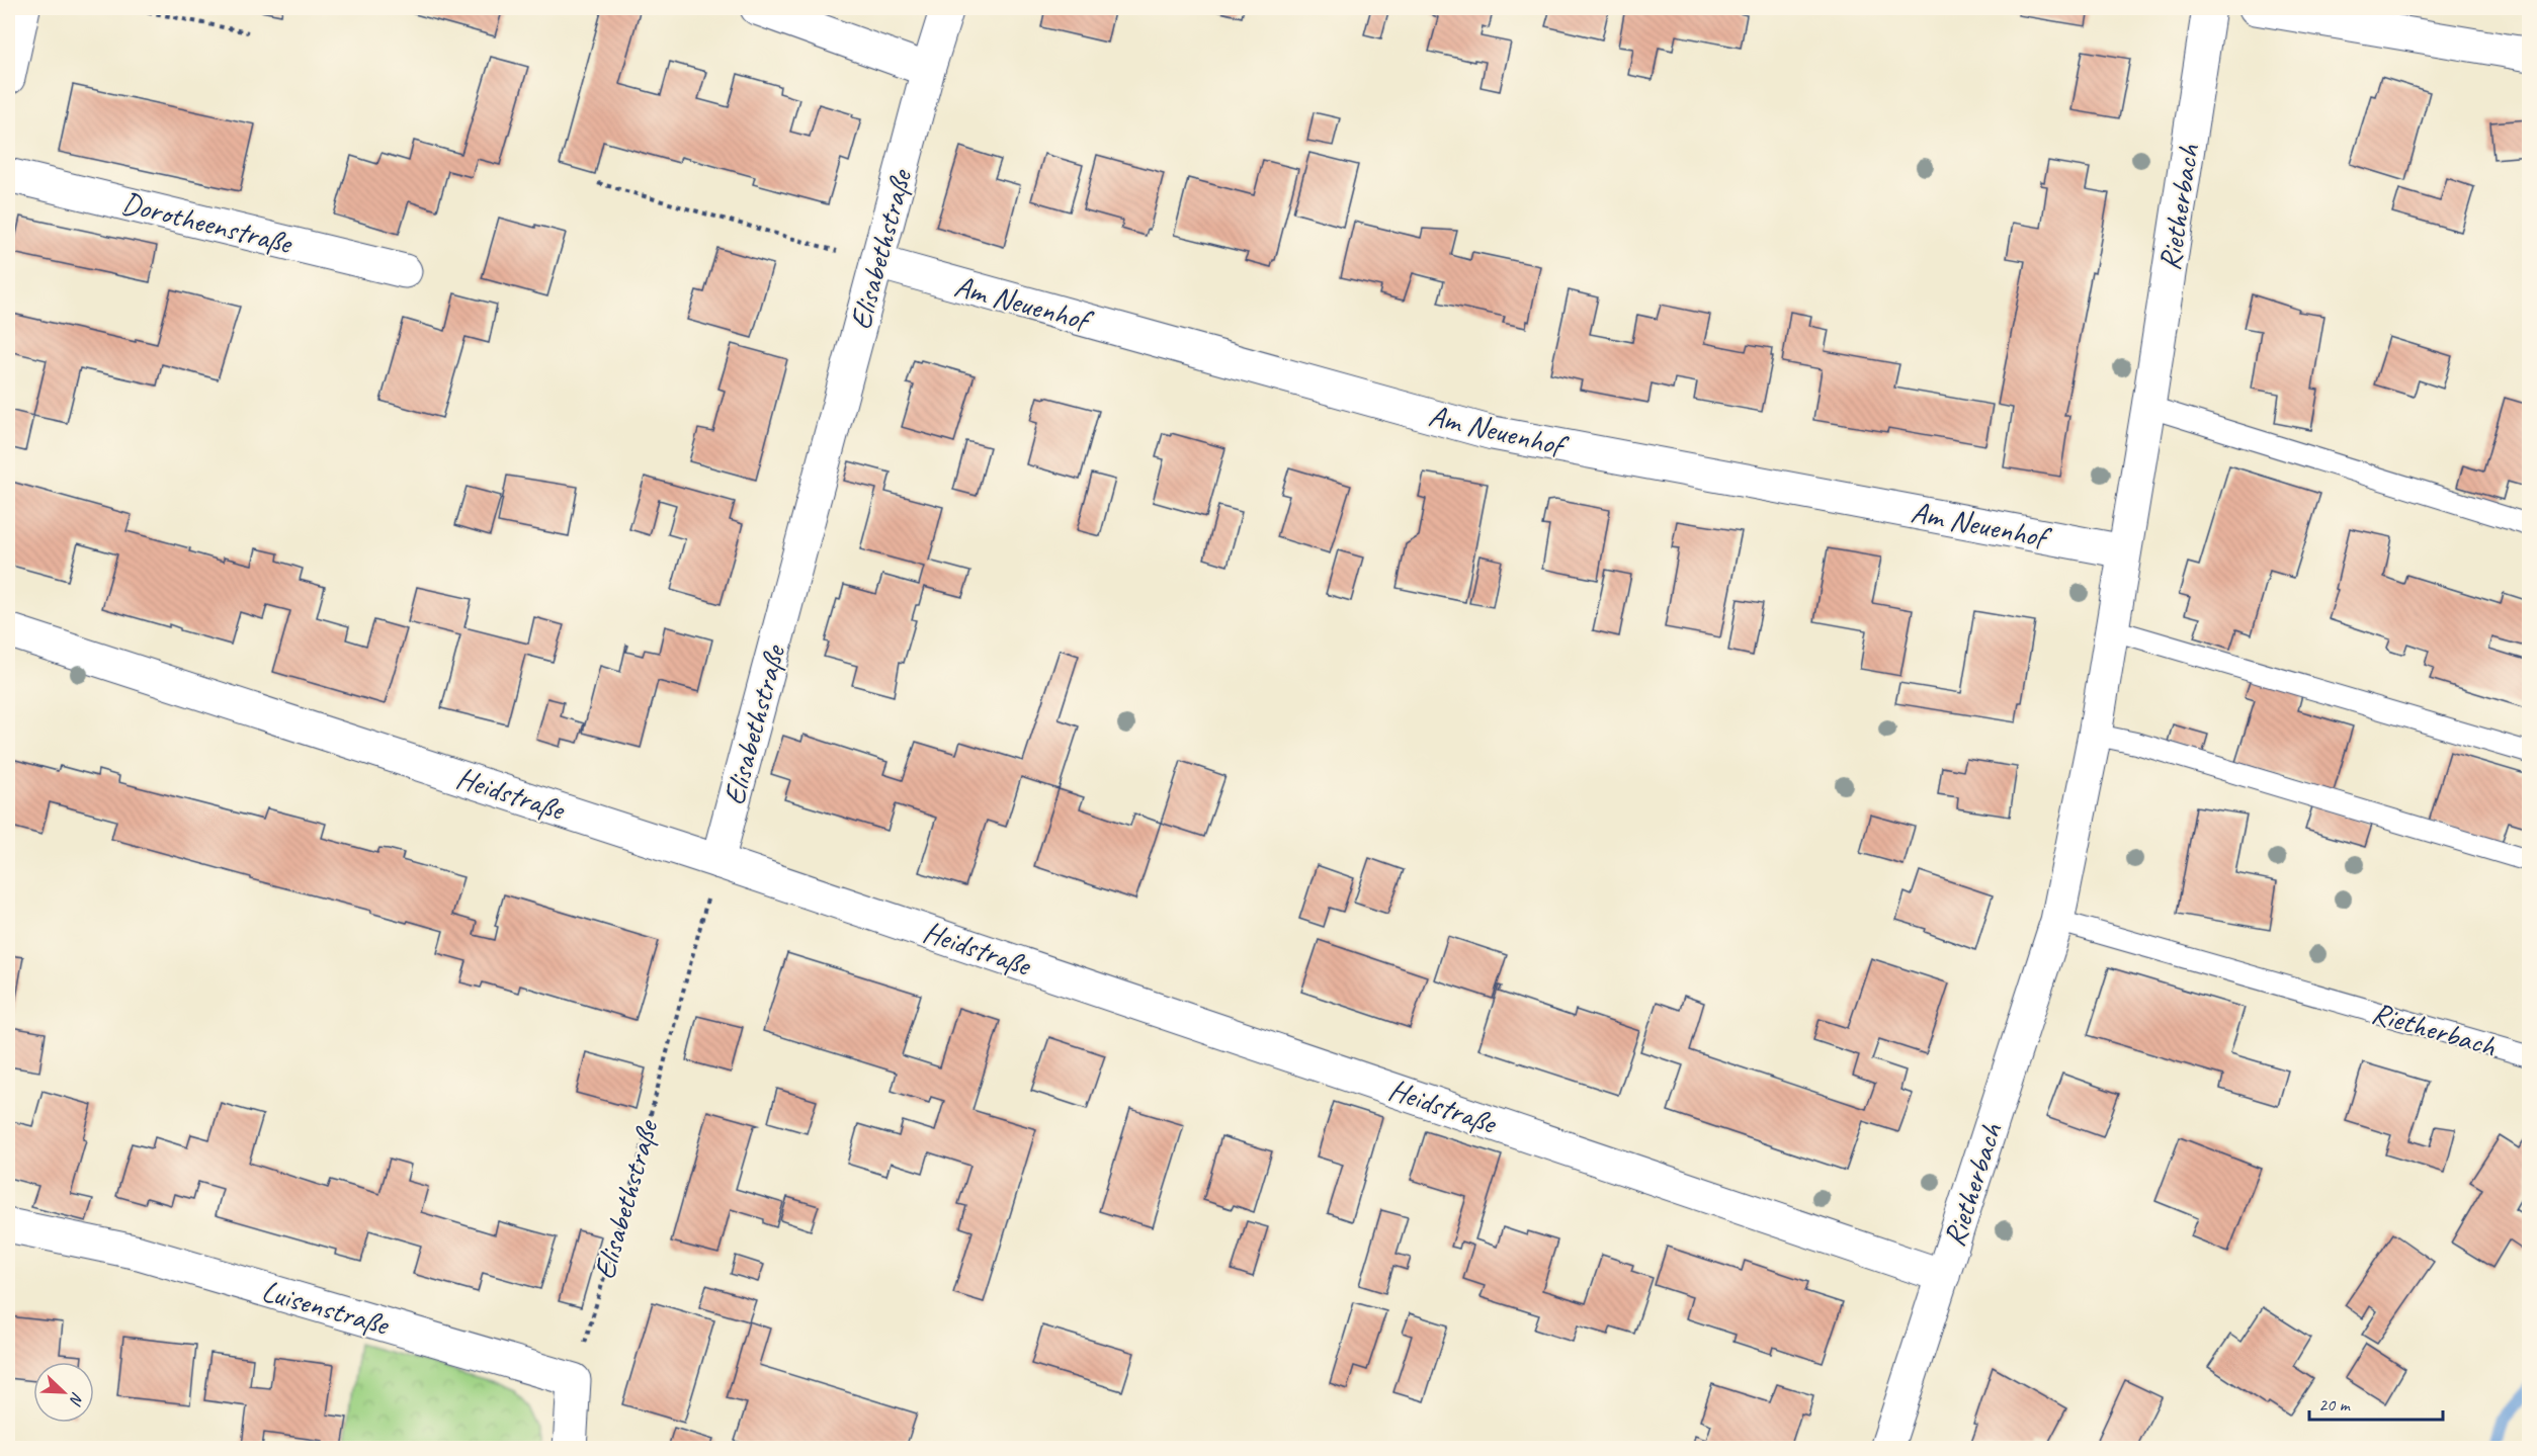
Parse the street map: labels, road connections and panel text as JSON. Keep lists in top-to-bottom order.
{
  "streets": {
    "street": [
      "Rietherbach",
      "Dorotheenstraße",
      "Elisabethstraße",
      "Am Neuenhof",
      "Heidstraße",
      "Luisenstraße"
    ]
  },
  "crossings": [
    ["Rietherbach", "Am Neuenhof"],
    ["Rietherbach", "Heidstraße"],
    ["Elisabethstraße", "Am Neuenhof"],
    ["Elisabethstraße", "Heidstraße"],
    ["Elisabethstraße", "Luisenstraße"]
  ],
  "scale_bar": "20 m",
  "north": "bottom right"
}
